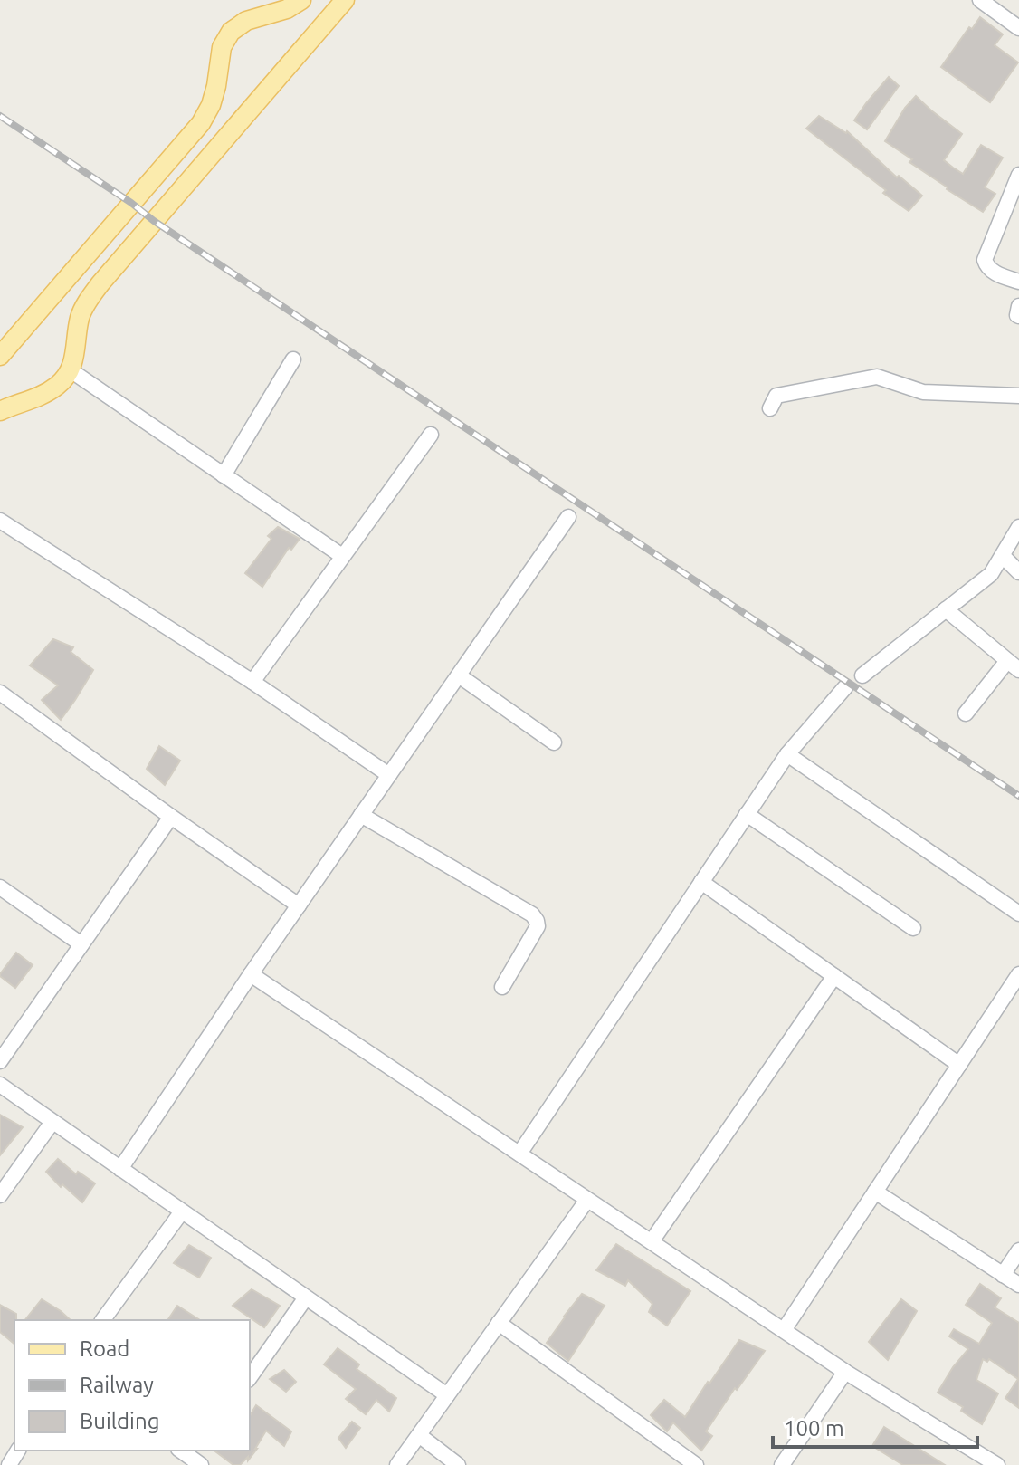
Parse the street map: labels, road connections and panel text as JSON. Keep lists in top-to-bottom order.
{
  "legend": ["Road", "Railway", "Building"],
  "scale_bar": "100 m"
}
